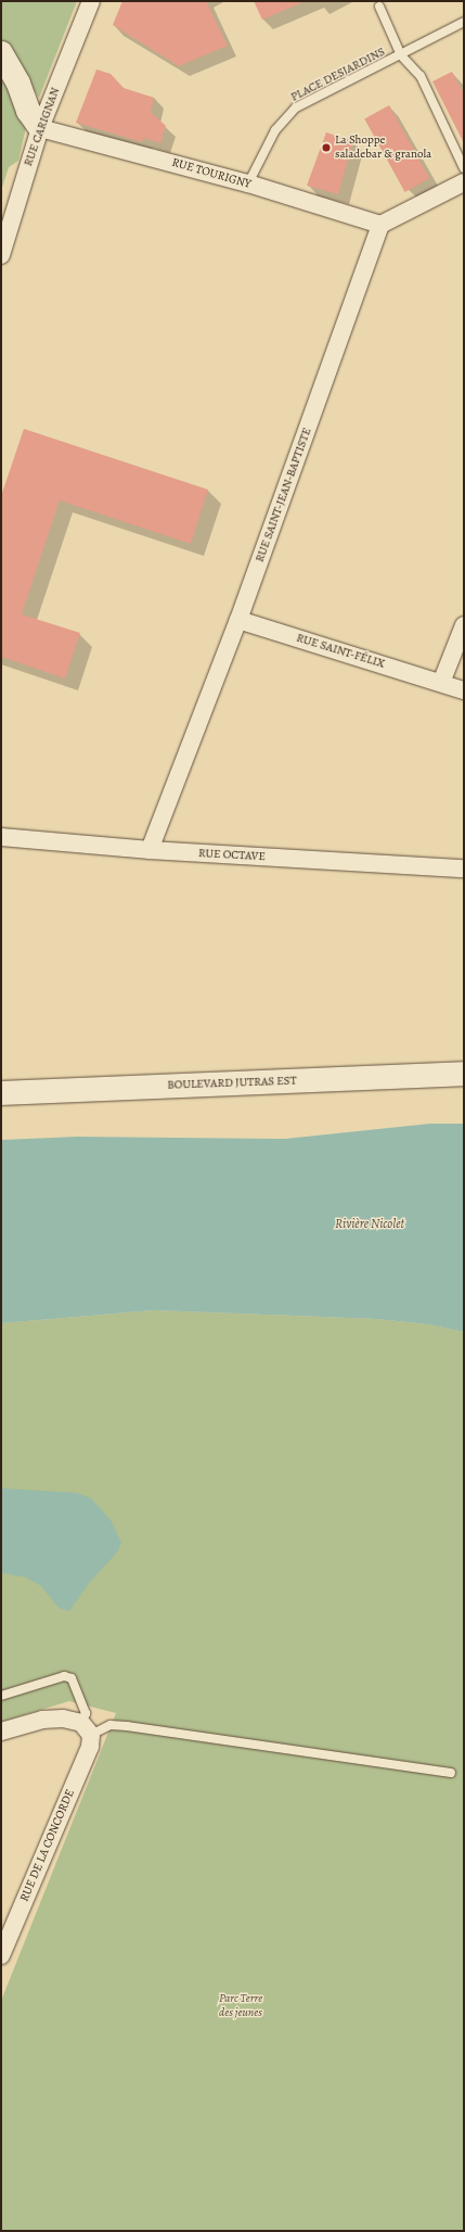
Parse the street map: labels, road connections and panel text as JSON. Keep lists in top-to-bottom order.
{
  "streets": {
    "main road": ["BOULEVARD JUTRAS EST"],
    "street": [
      "RUE CARIGNAN",
      "RUE TOURIGNY",
      "RUE SAINT-JEAN-BAPTISTE",
      "RUE SAINT-FÉLIX",
      "RUE OCTAVE",
      "RUE DE LA CONCORDE"
    ],
    "lane": ["PLACE DESJARDINS"]
  },
  "crossings": [
    ["PLACE DESJARDINS", "RUE TOURIGNY"],
    ["RUE CARIGNAN", "RUE TOURIGNY"],
    ["RUE TOURIGNY", "RUE SAINT-JEAN-BAPTISTE"],
    ["RUE SAINT-JEAN-BAPTISTE", "RUE SAINT-FÉLIX"],
    ["RUE SAINT-JEAN-BAPTISTE", "RUE OCTAVE"]
  ],
  "water": ["Rivière Nicolet"],
  "parks": ["Parc Terre des jeunes"],
  "places": ["La Shoppe saladebar & granola"]
}
